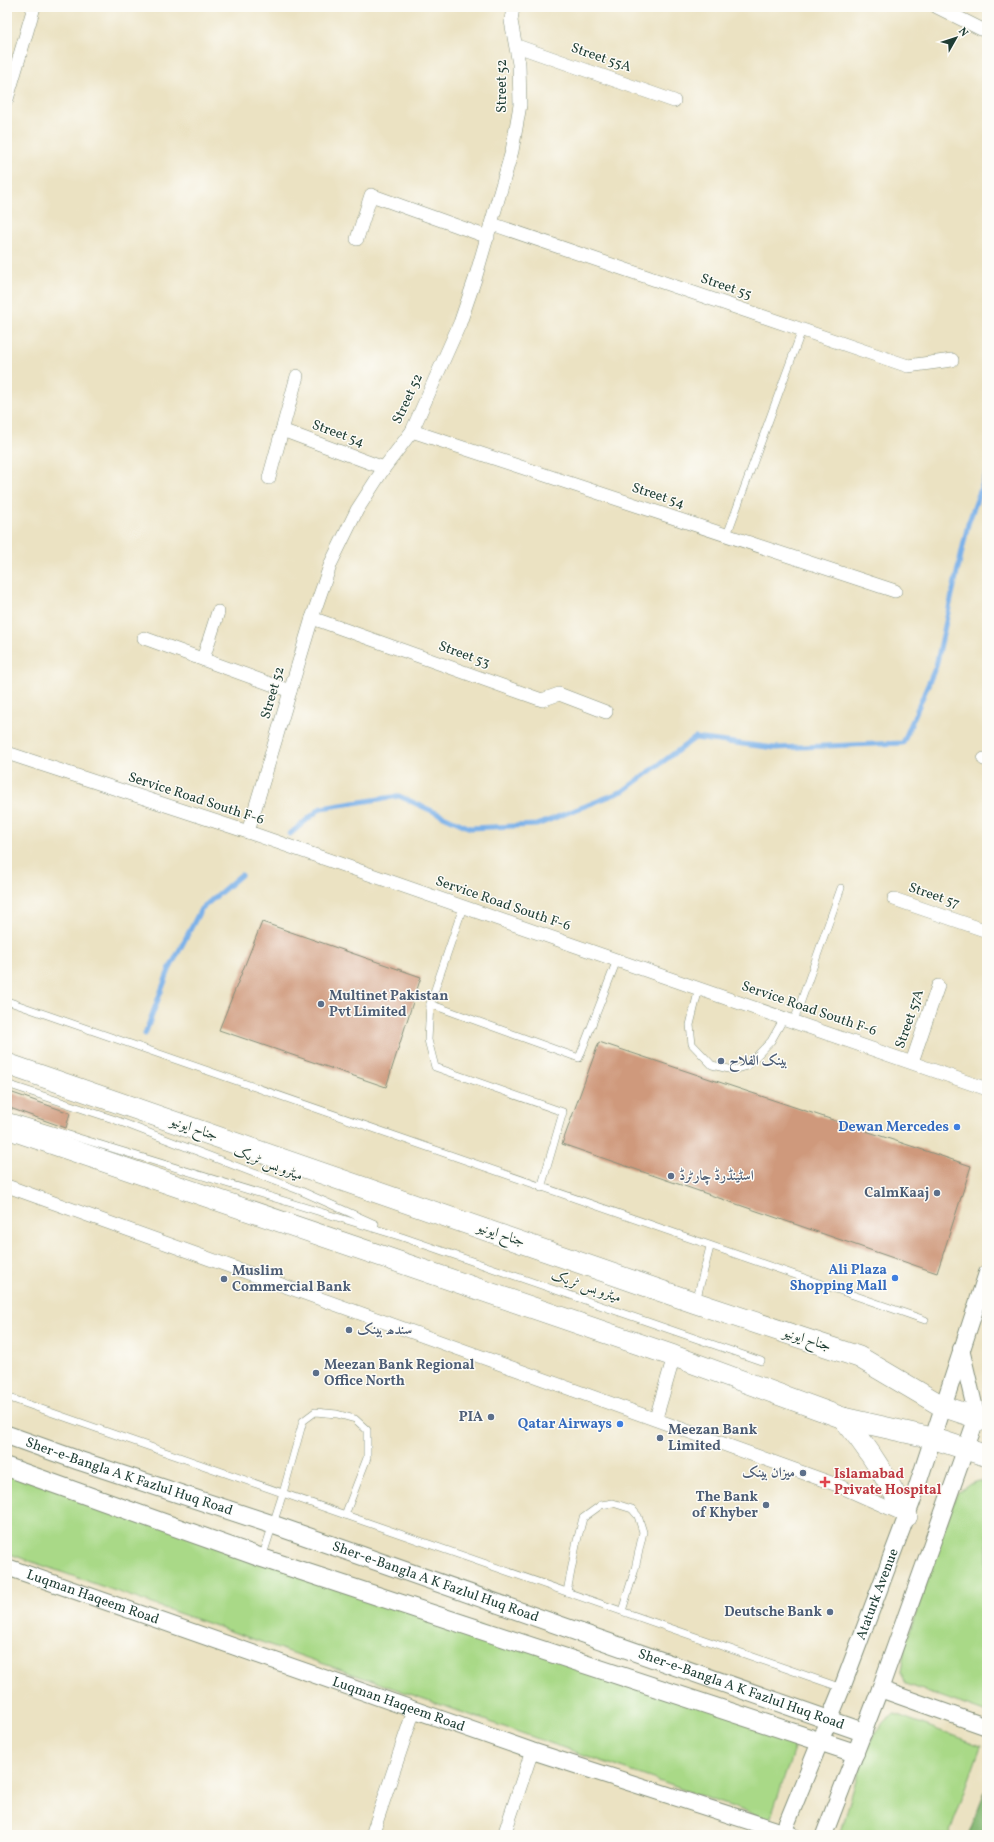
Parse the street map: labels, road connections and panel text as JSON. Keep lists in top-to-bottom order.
{
  "streets": {
    "main road": ["جناح ایونیو", "Sher-e-Bangla A K Fazlul Huq Road"],
    "street": [
      "Street 55A",
      "Street 52",
      "Street 55",
      "Street 54",
      "Street 53",
      "Service Road South F-6",
      "Street 57",
      "Street 57A",
      "Ataturk Avenue",
      "Luqman Haqeem Road"
    ],
    "lane": ["میٹرو بس ٹریک"]
  },
  "crossings": [
    ["Street 55A", "Street 52"],
    ["Street 52", "Street 55"],
    ["Street 52", "Street 54"],
    ["Street 52", "Street 53"],
    ["Street 52", "Service Road South F-6"],
    ["Service Road South F-6", "Street 57A"],
    ["جناح ایونیو", "Ataturk Avenue"],
    ["Sher-e-Bangla A K Fazlul Huq Road", "Ataturk Avenue"],
    ["Ataturk Avenue", "Luqman Haqeem Road"]
  ],
  "places": {
    "other": [
      "Multinet Pakistan Pvt Limited",
      "بینک الفلاح",
      "Dewan Mercedes",
      "اسٹینڈرڈ چارٹرڈ",
      "CalmKaaj",
      "Ali Plaza Shopping Mall",
      "Muslim Commercial Bank",
      "سندھ بینک",
      "Meezan Bank Regional Office North",
      "PIA",
      "Qatar Airways",
      "Meezan Bank Limited",
      "میزان بینک",
      "The Bank of Khyber",
      "Deutsche Bank"
    ],
    "health": ["Islamabad Private Hospital"]
  },
  "north": "top right"
}
